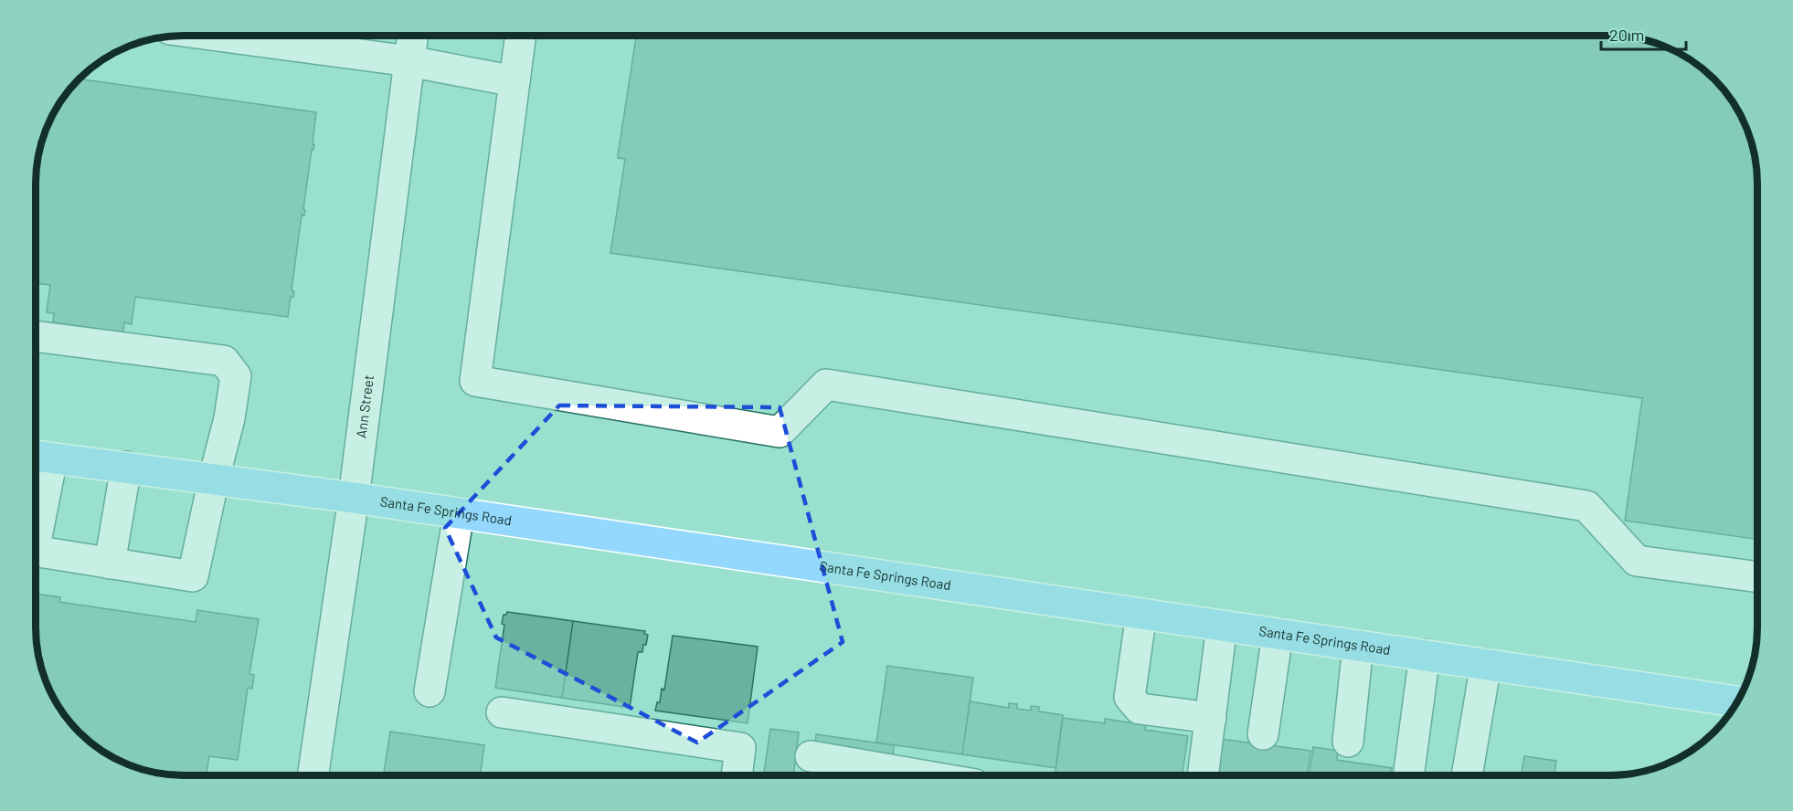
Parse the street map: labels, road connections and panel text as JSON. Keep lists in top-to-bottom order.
{
  "streets": {
    "main road": ["Santa Fe Springs Road"],
    "street": ["Ann Street"]
  },
  "crossings": [
    ["Ann Street", "Santa Fe Springs Road"]
  ],
  "scale_bar": "20 m"
}
